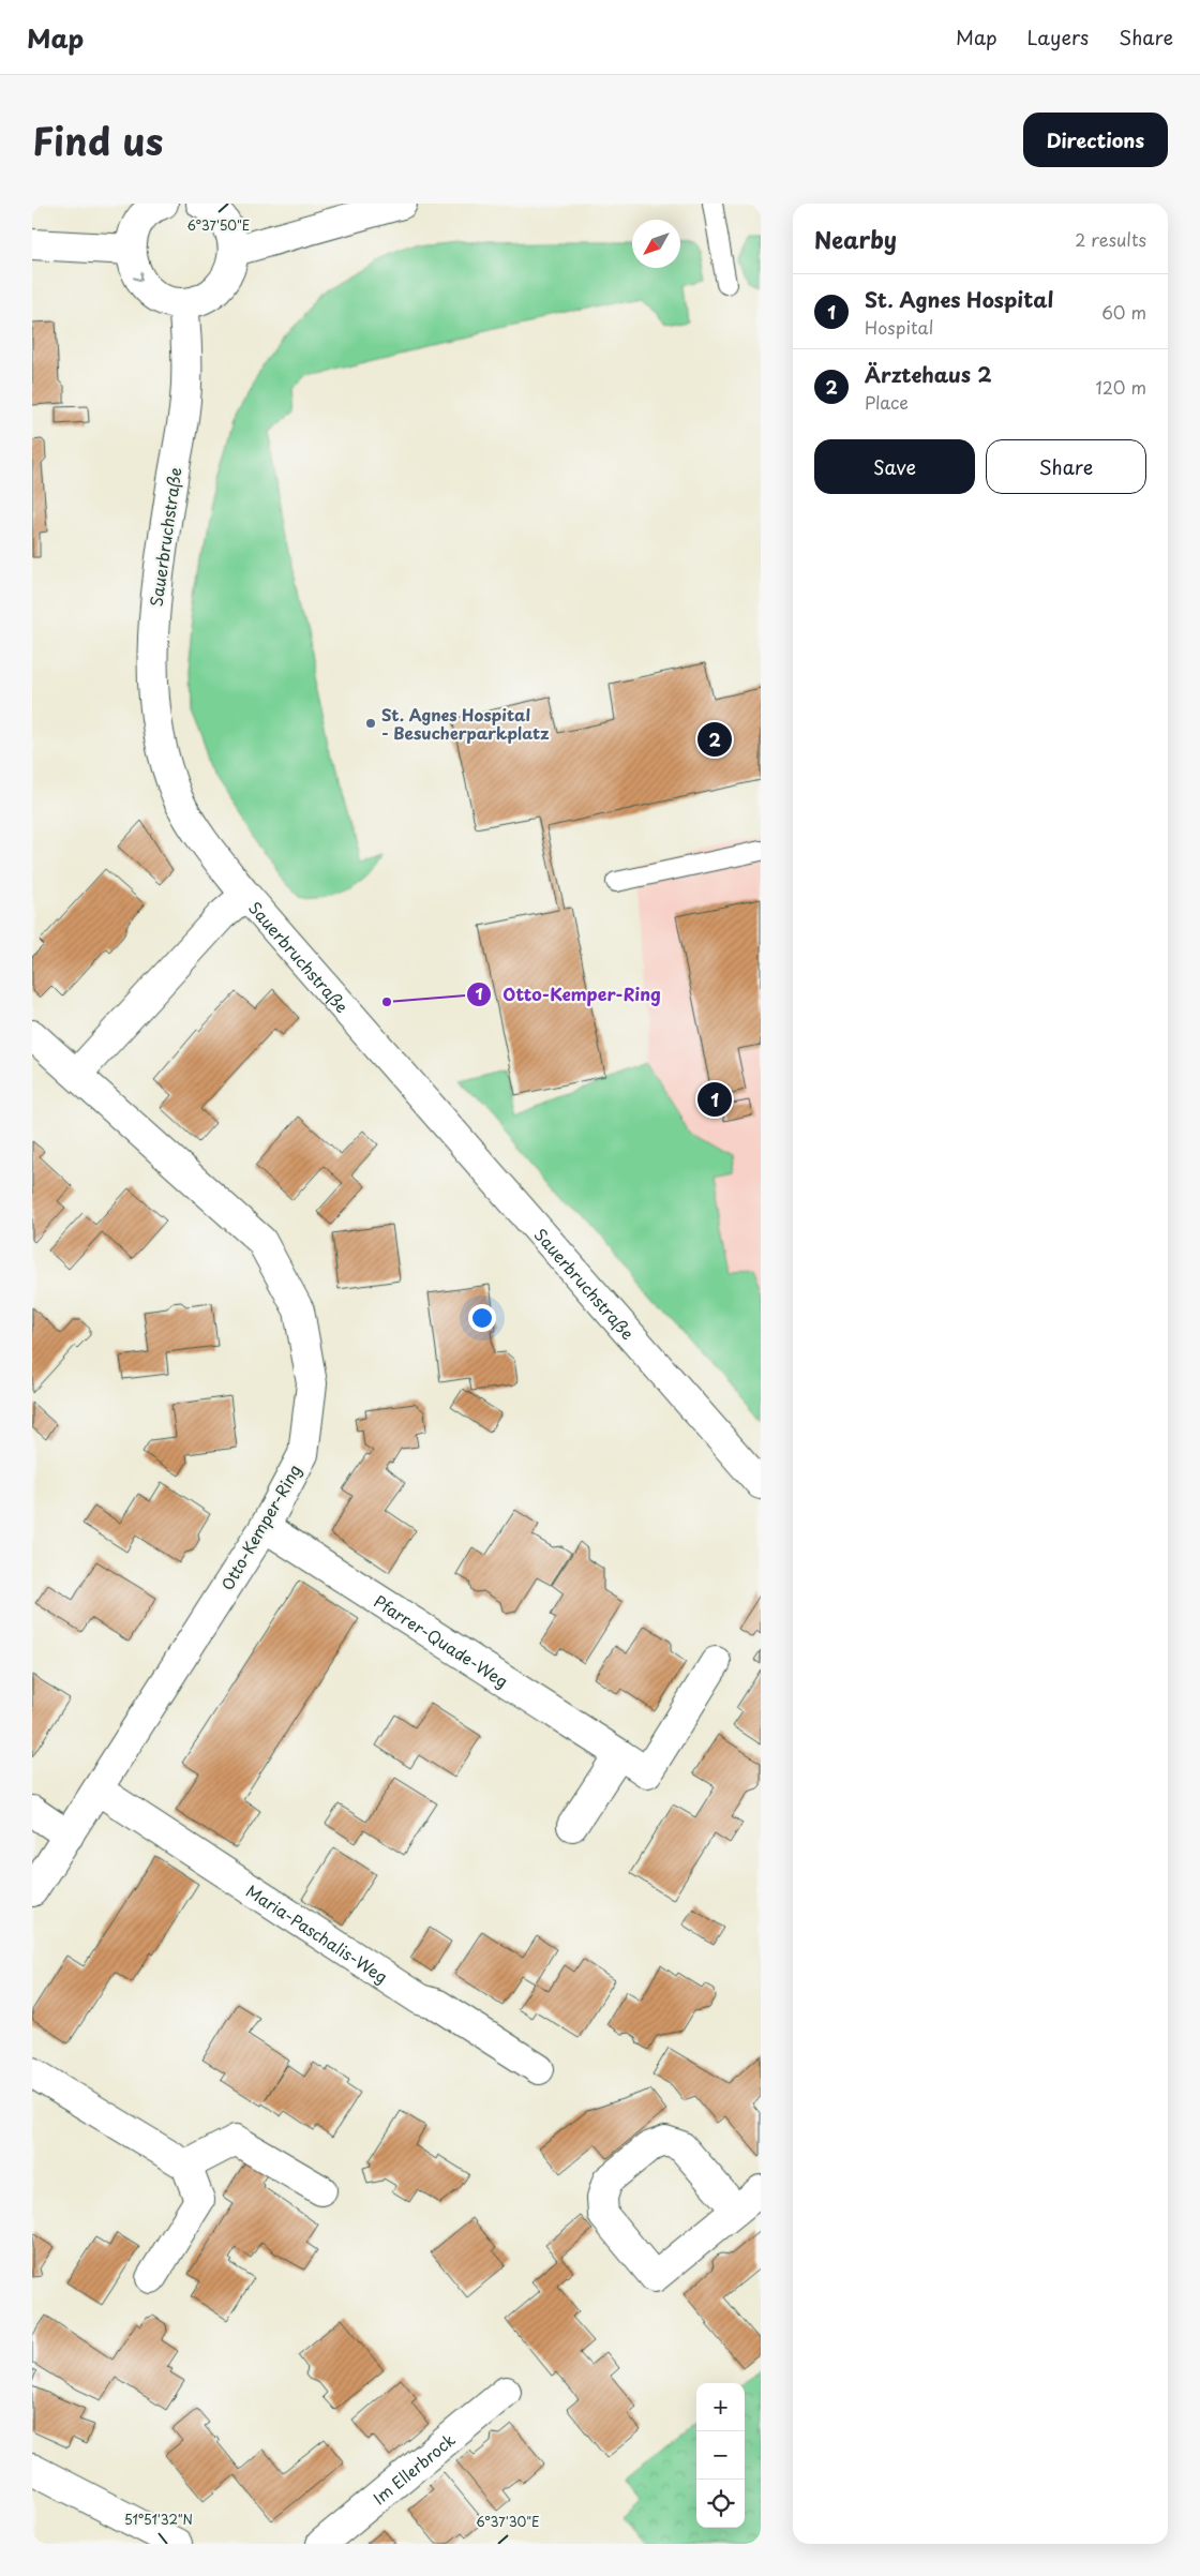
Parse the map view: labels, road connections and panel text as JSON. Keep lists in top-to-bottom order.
{
  "streets": {
    "street": [
      "Sauerbruchstraße",
      "Otto-Kemper-Ring",
      "Pfarrer-Quade-Weg",
      "Maria-Paschalis-Weg",
      "Im Ellerbrock"
    ]
  },
  "crossings": [
    ["Otto-Kemper-Ring", "Pfarrer-Quade-Weg"],
    ["Otto-Kemper-Ring", "Maria-Paschalis-Weg"]
  ],
  "places": ["St. Agnes Hospital - Besucherparkplatz", "Otto-Kemper-Ring"],
  "north": "bottom left",
  "page": {
    "header": "Map",
    "nav": ["Map", "Layers", "Share"],
    "title": "Find us",
    "buttons": [
      "Directions",
      ["Save", "Share"]
    ],
    "heading": ["Nearby", "2 results"],
    "list": [
      {
        "mark": "1",
        "name": "St. Agnes Hospital",
        "note": "Hospital",
        "value": "60 m"
      },
      {
        "mark": "2",
        "name": "Ärztehaus 2",
        "note": "Place",
        "value": "120 m"
      }
    ],
    "pins": ["2", "1"],
    "map_buttons": ["+", "−"]
  },
  "coordinates": ["6°37'50\"E", "51°51'32\"N", "6°37'30\"E"]
}
